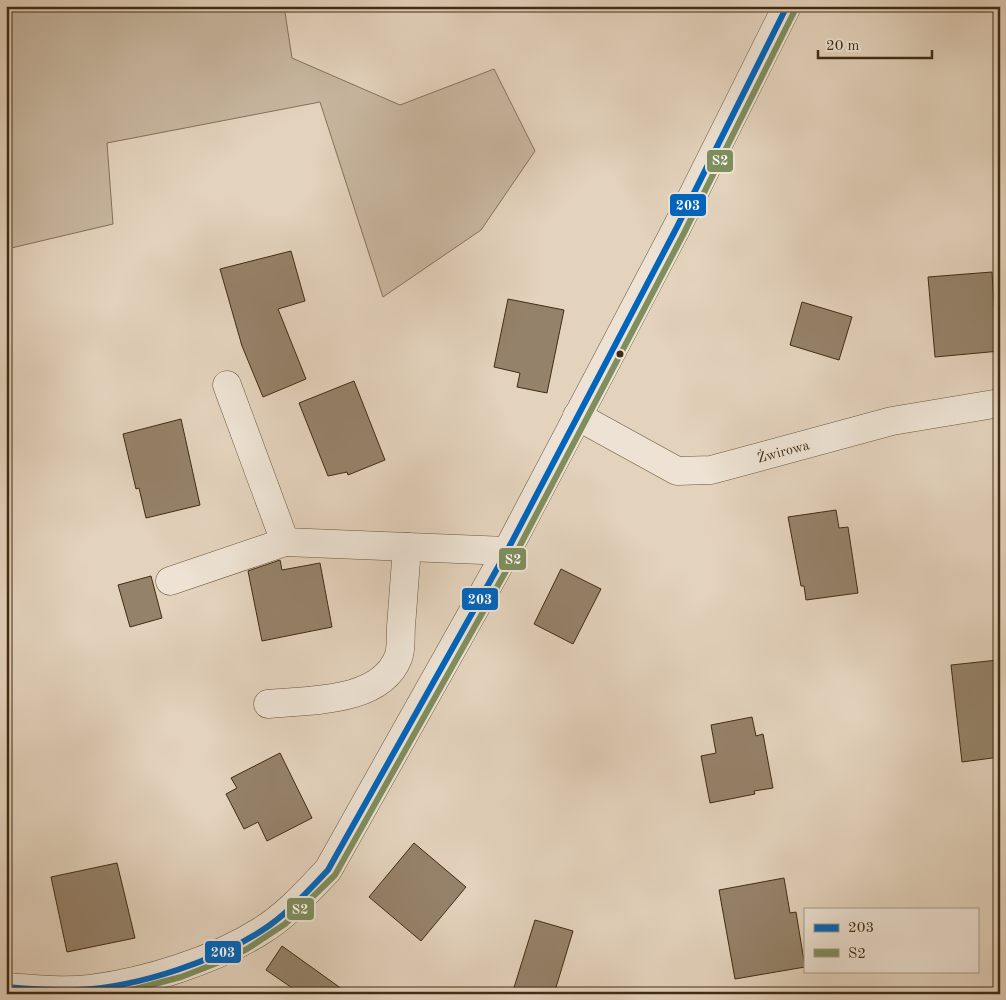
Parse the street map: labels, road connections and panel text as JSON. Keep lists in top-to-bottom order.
{
  "streets": {
    "street": ["Żwirowa"]
  },
  "lines": ["transit line 203", "transit line S2"],
  "legend": ["203", "S2"],
  "scale_bar": "20 m"
}
